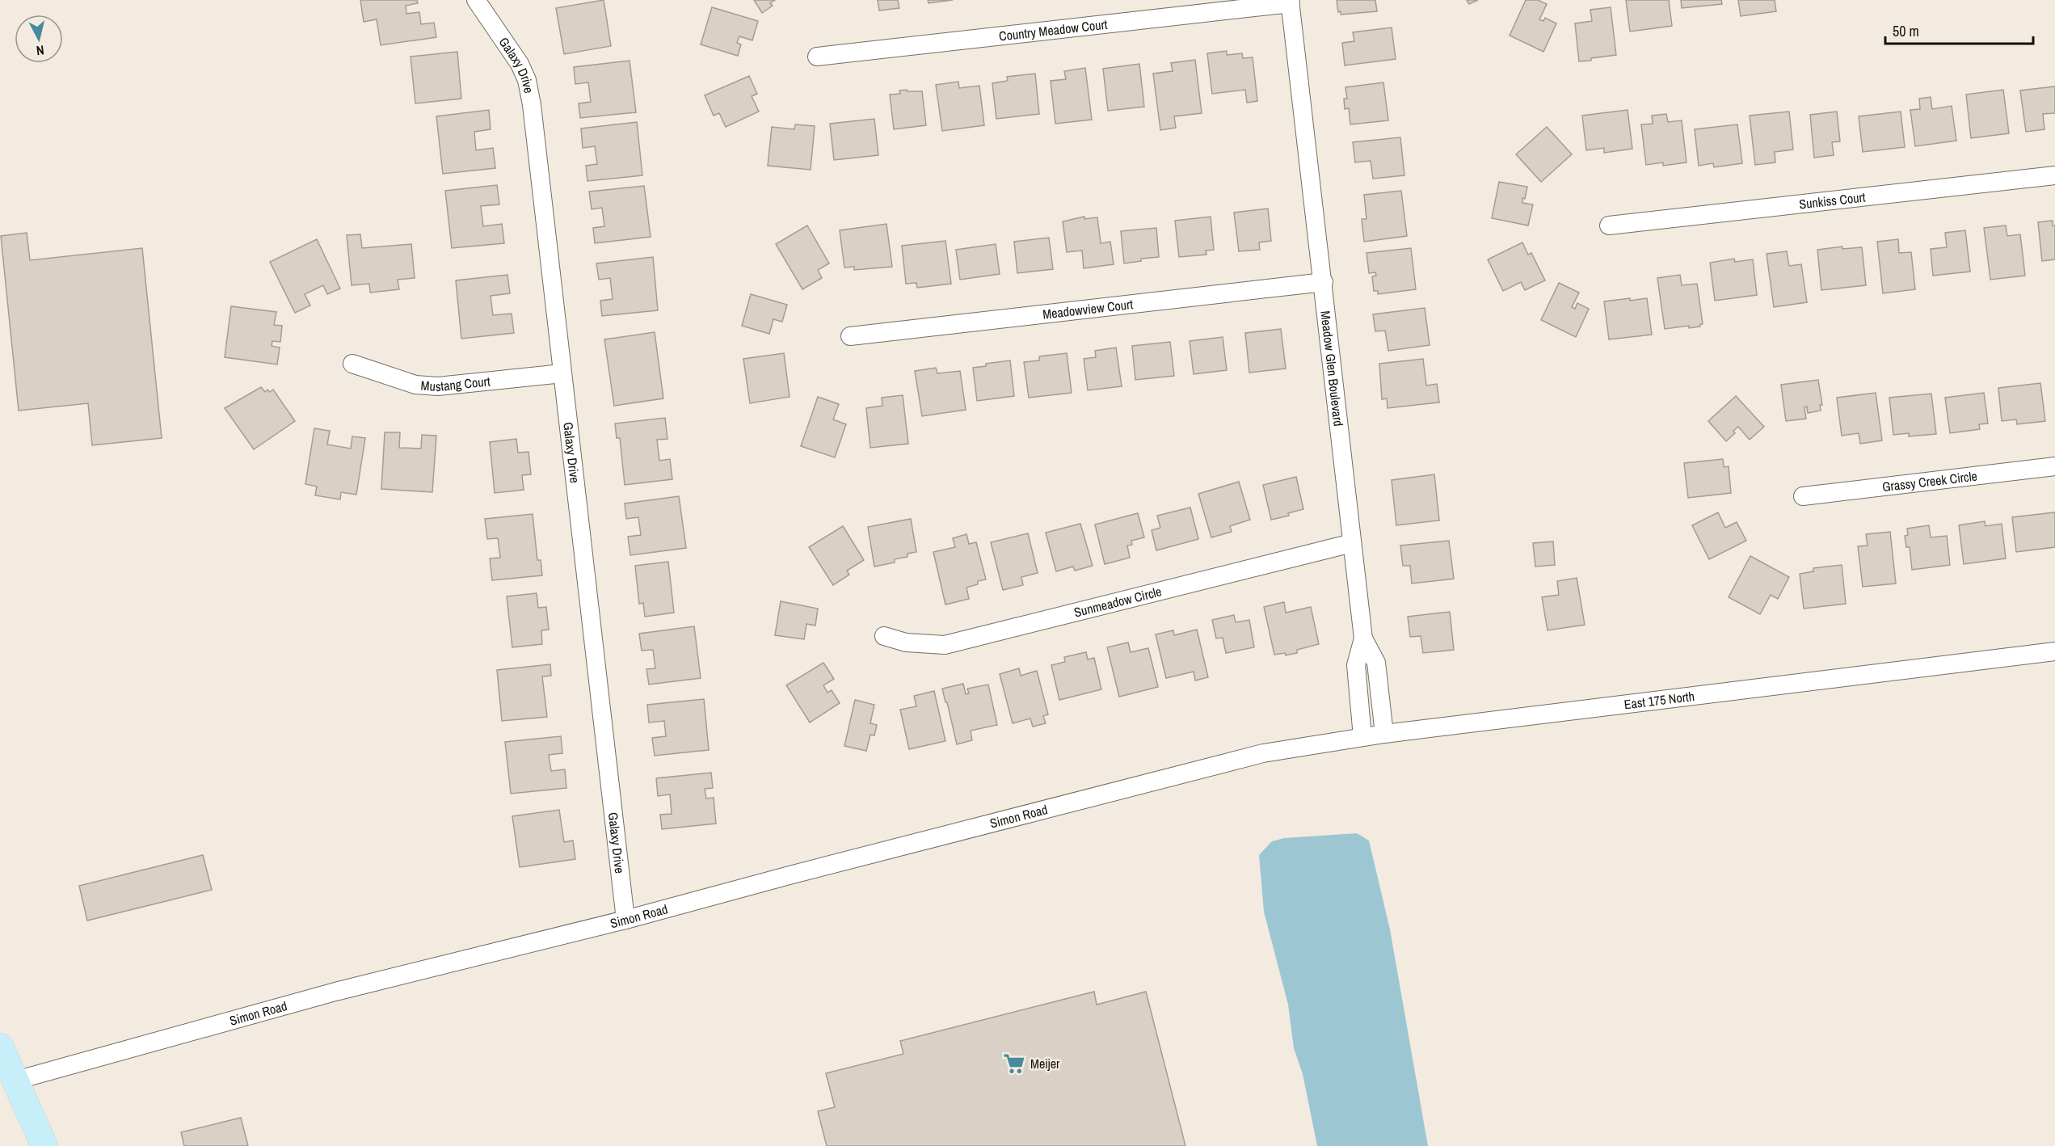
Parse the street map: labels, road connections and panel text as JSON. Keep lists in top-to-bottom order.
{
  "streets": {
    "street": [
      "Country Meadow Court",
      "Galaxy Drive",
      "Sunkiss Court",
      "Meadowview Court",
      "Meadow Glen Boulevard",
      "Mustang Court",
      "Grassy Creek Circle",
      "Sunmeadow Circle",
      "East 175 North",
      "Simon Road"
    ]
  },
  "crossings": [
    ["Country Meadow Court", "Meadow Glen Boulevard"],
    ["Galaxy Drive", "Mustang Court"],
    ["Galaxy Drive", "Simon Road"],
    ["Meadowview Court", "Meadow Glen Boulevard"],
    ["Meadow Glen Boulevard", "Sunmeadow Circle"],
    ["Meadow Glen Boulevard", "East 175 North"],
    ["East 175 North", "Simon Road"]
  ],
  "places": {
    "supermarket": ["Meijer"]
  },
  "scale_bar": "50 m",
  "north": "bottom"
}
